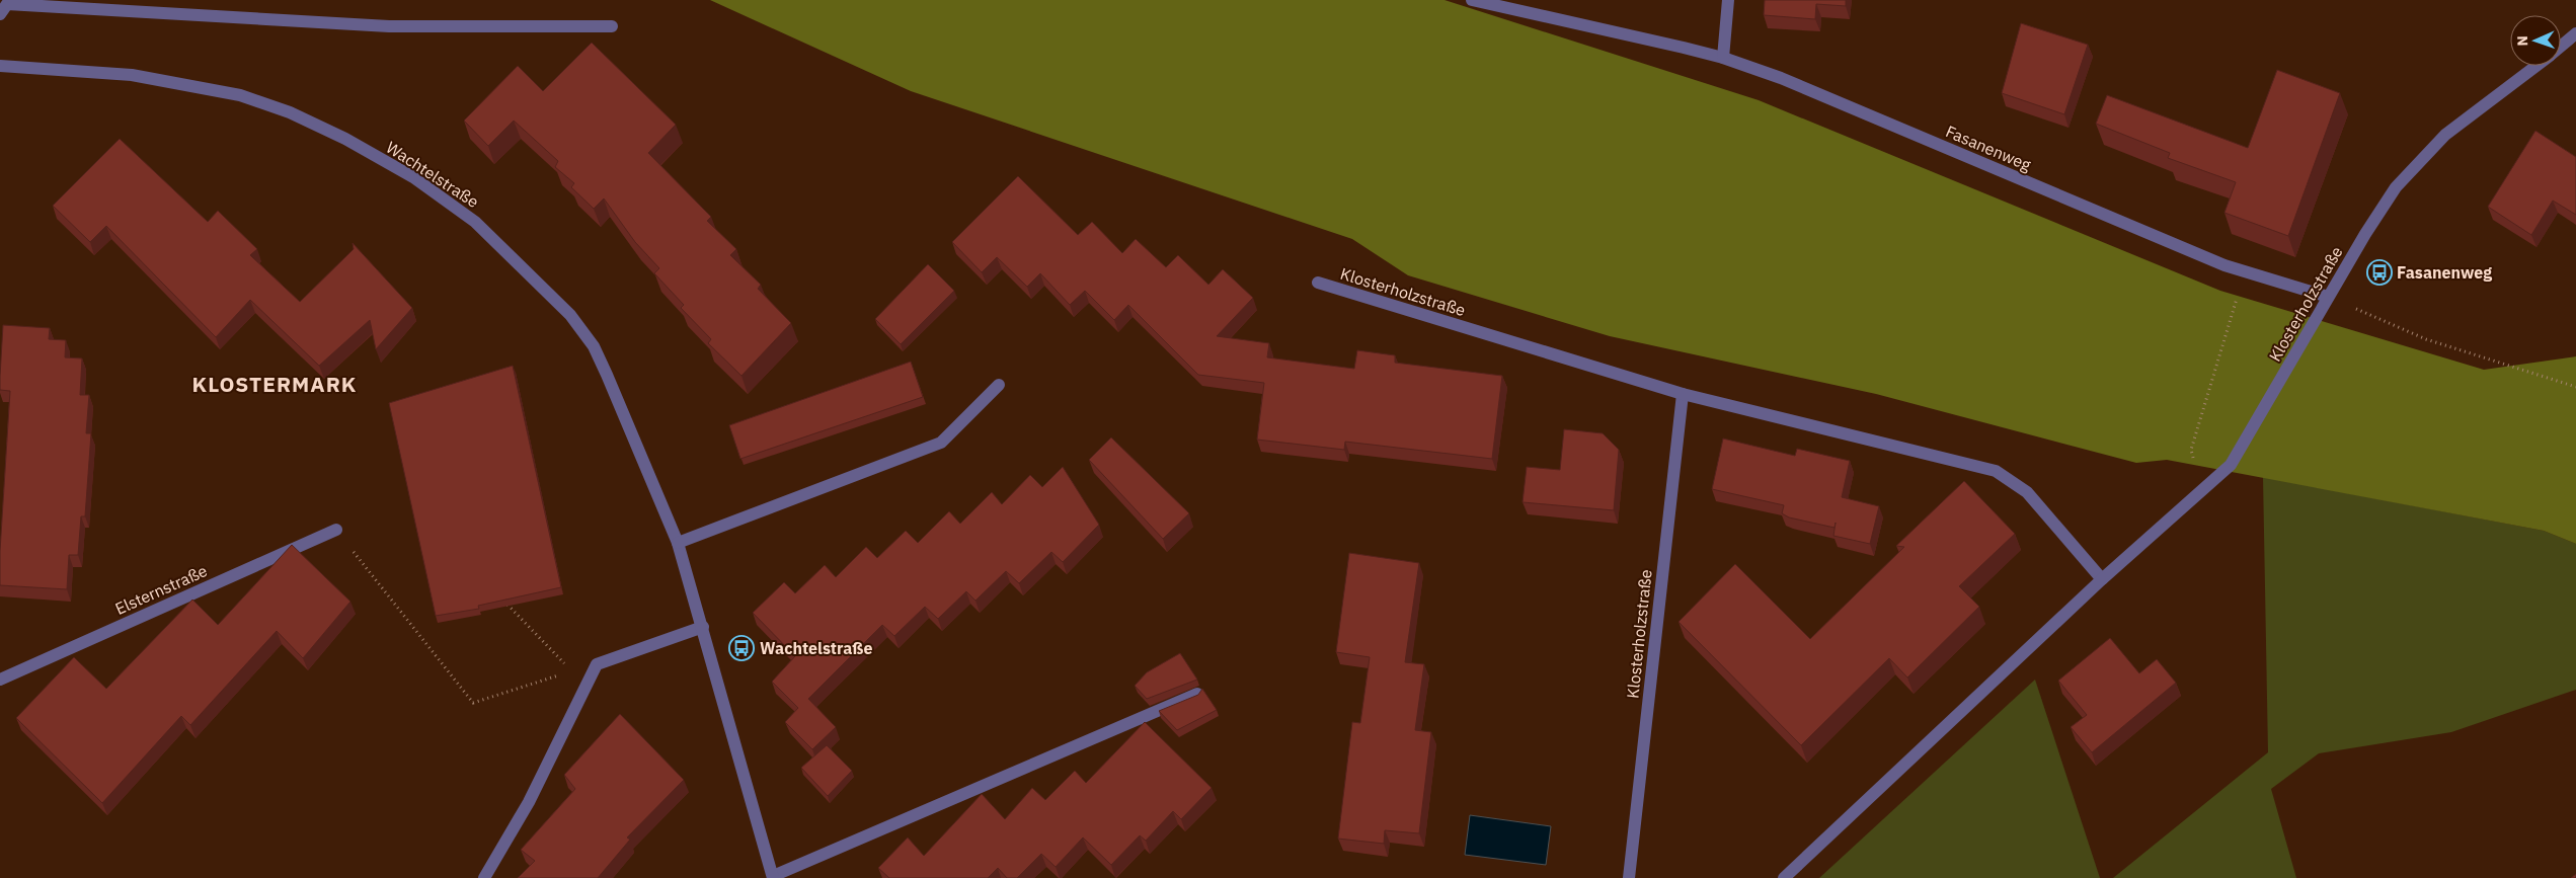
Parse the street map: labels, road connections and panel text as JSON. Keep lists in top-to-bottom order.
{
  "streets": {
    "street": [
      "Fasanenweg",
      "Wachtelstraße",
      "Klosterholzstraße",
      "Elsternstraße"
    ]
  },
  "crossings": [
    ["Fasanenweg", "Klosterholzstraße"]
  ],
  "districts": ["KLOSTERMARK"],
  "places": {
    "bus stop": ["Fasanenweg", "Wachtelstraße"]
  },
  "north": "left"
}
